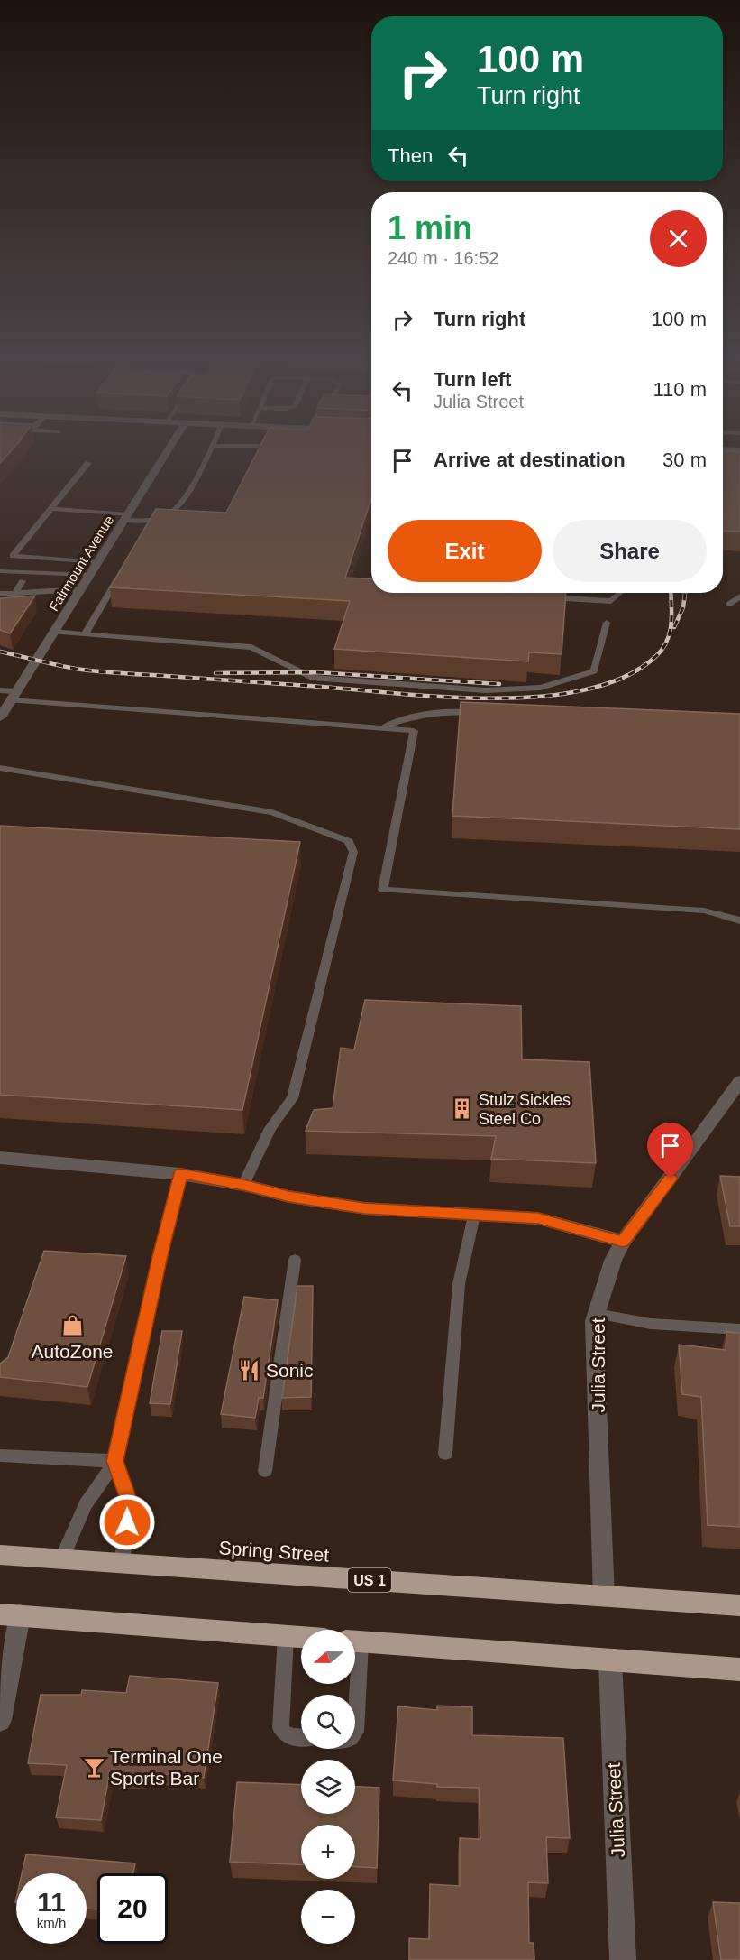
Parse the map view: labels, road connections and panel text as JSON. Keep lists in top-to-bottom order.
{
  "streets": {
    "highway": ["Spring Street", "US 1"],
    "street": ["Fairmount Avenue", "Julia Street"]
  },
  "crossings": [
    ["Julia Street", "Spring Street"]
  ],
  "places": {
    "building": ["Stulz Sickles Steel Co"],
    "shop": ["AutoZone"],
    "restaurant": ["Sonic"],
    "bar": ["Terminal One Sports Bar"]
  },
  "north": "left",
  "page": {
    "turn": ["100 m", "Turn right"],
    "then": "Then",
    "heading": ["1 min", "240 m · 16:52"],
    "list": [
      {
        "name": "Turn right",
        "value": "100 m"
      },
      {
        "name": "Turn left",
        "note": "Julia Street",
        "value": "110 m"
      },
      {
        "name": "Arrive at destination",
        "value": "30 m"
      }
    ],
    "buttons": ["Exit", "Share"],
    "map_buttons": ["+", "−"],
    "speed": "11 km/h",
    "limit": "20"
  }
}
